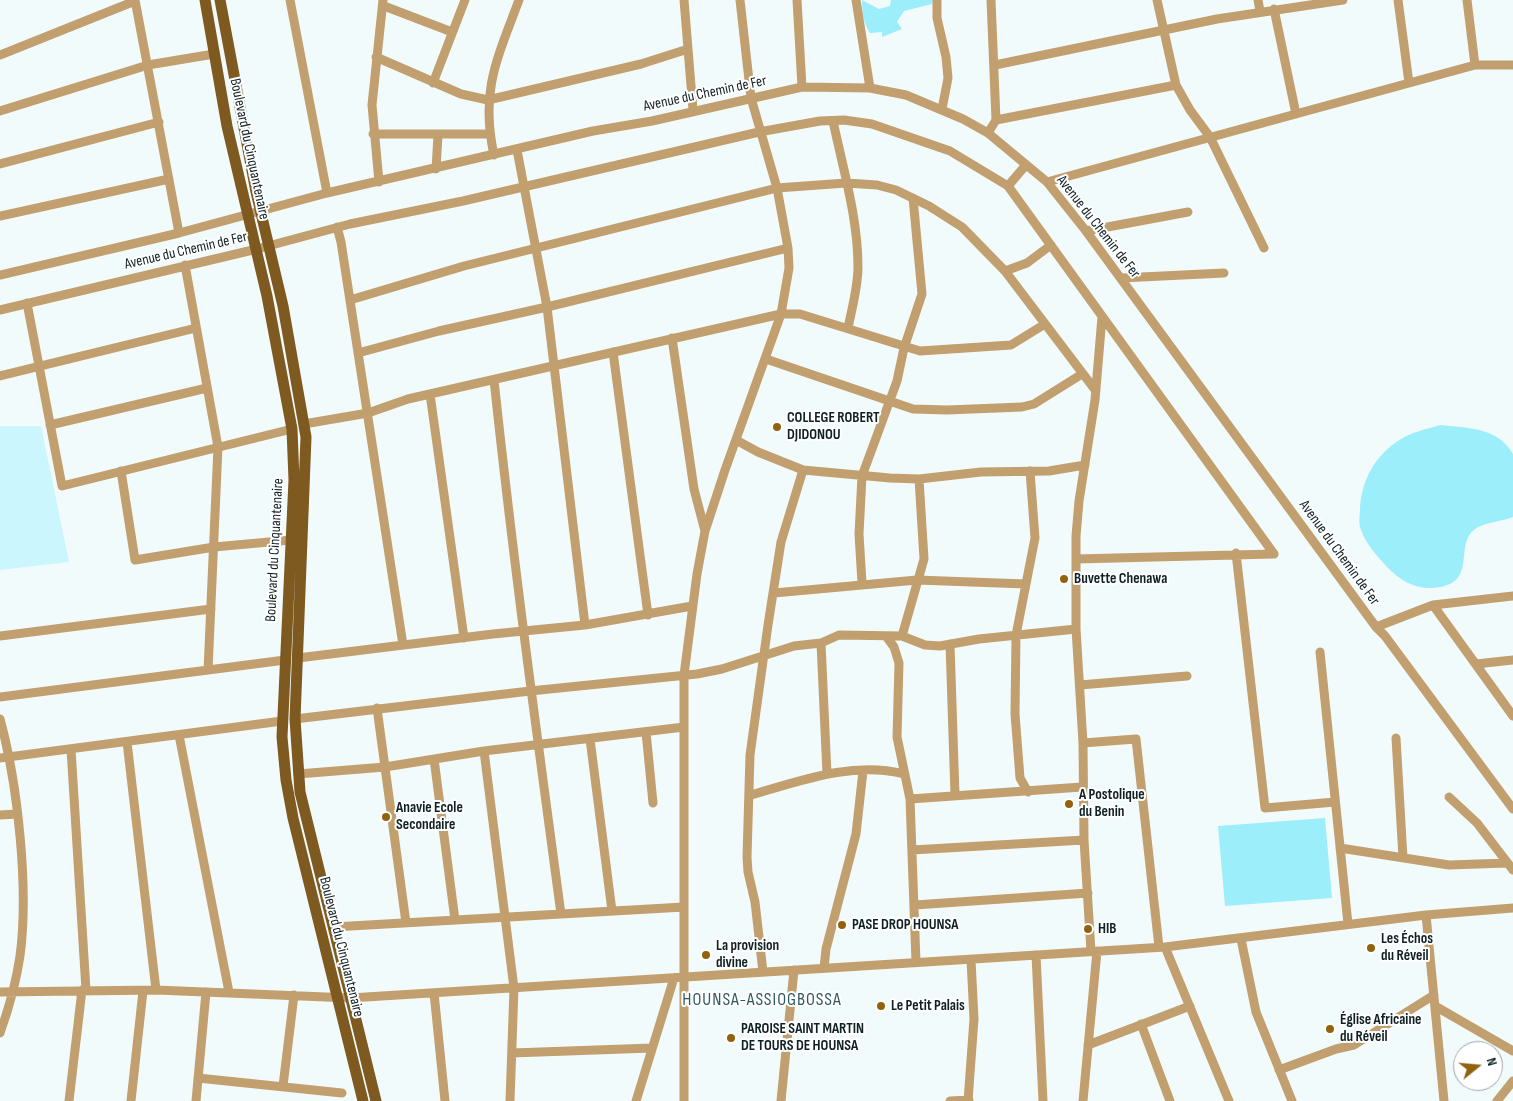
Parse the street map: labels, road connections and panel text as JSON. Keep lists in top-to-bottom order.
{
  "streets": {
    "main road": ["Boulevard du Cinquantenaire"],
    "street": ["Avenue du Chemin de Fer"]
  },
  "crossings": [
    ["Avenue du Chemin de Fer", "Boulevard du Cinquantenaire"]
  ],
  "districts": ["HOUNSA-ASSIOGBOSSA"],
  "places": [
    "COLLEGE ROBERT DJIDONOU",
    "Buvette Chenawa",
    "A Postolique du Benin",
    "Anavie Ecole Secondaire",
    "PASE DROP HOUNSA",
    "HIB",
    "Les Échos du Réveil",
    "La provision divine",
    "Le Petit Palais",
    "Église Africaine du Réveil",
    "PAROISE SAINT MARTIN DE TOURS DE HOUNSA"
  ],
  "north": "right"
}
